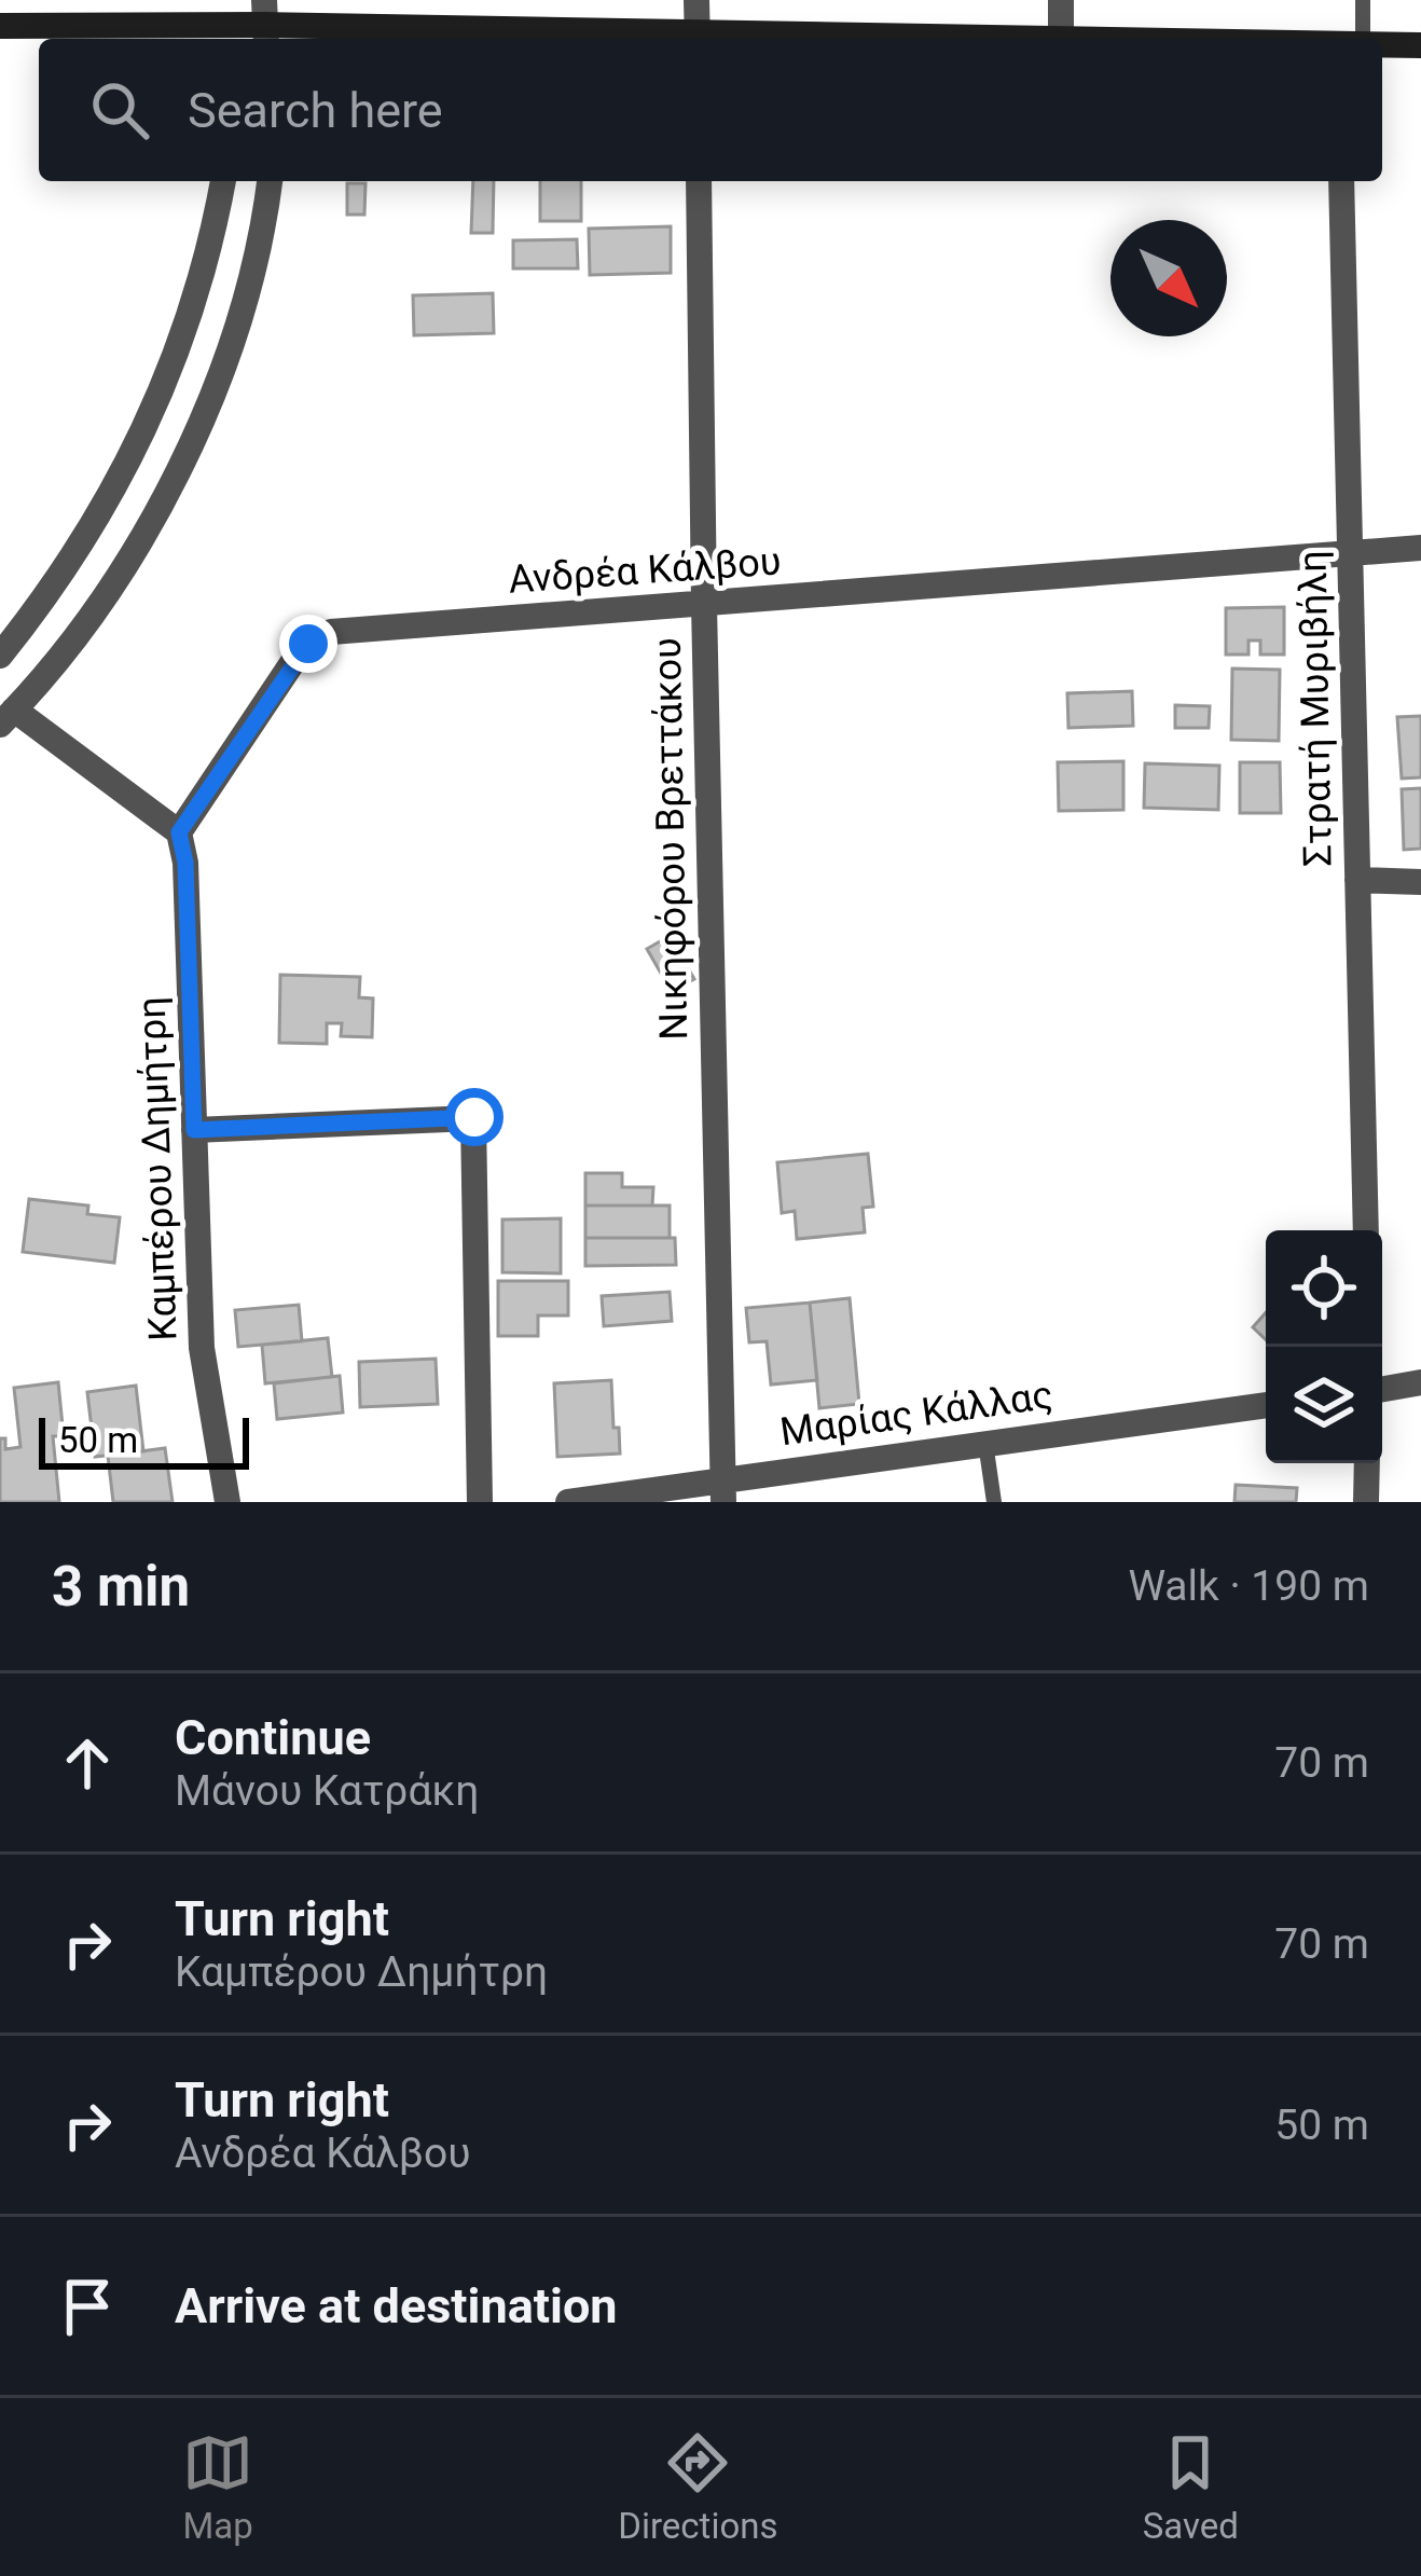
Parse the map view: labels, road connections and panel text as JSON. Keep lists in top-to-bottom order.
{
  "streets": {
    "street": [
      "Ανδρέα Κάλβου",
      "Στρατή Μυριβήλη",
      "Νικηφόρου Βρεττάκου",
      "Καμπέρου Δημήτρη",
      "Μαρίας Κάλλας"
    ]
  },
  "crossings": [
    ["Ανδρέα Κάλβου", "Στρατή Μυριβήλη"],
    ["Ανδρέα Κάλβου", "Νικηφόρου Βρεττάκου"],
    ["Ανδρέα Κάλβου", "Καμπέρου Δημήτρη"],
    ["Νικηφόρου Βρεττάκου", "Μαρίας Κάλλας"]
  ],
  "scale_bar": "50 m",
  "north": "bottom right",
  "page": {
    "search": "Search here",
    "scale": "50 m",
    "heading": ["3 min", "Walk · 190 m"],
    "list": [
      ["Continue", "Μάνου Κατράκη", "70 m"],
      ["Turn right", "Καμπέρου Δημήτρη", "70 m"],
      ["Turn right", "Ανδρέα Κάλβου", "50 m"],
      "Arrive at destination"
    ],
    "nav": ["Map", "Directions", "Saved"]
  }
}
